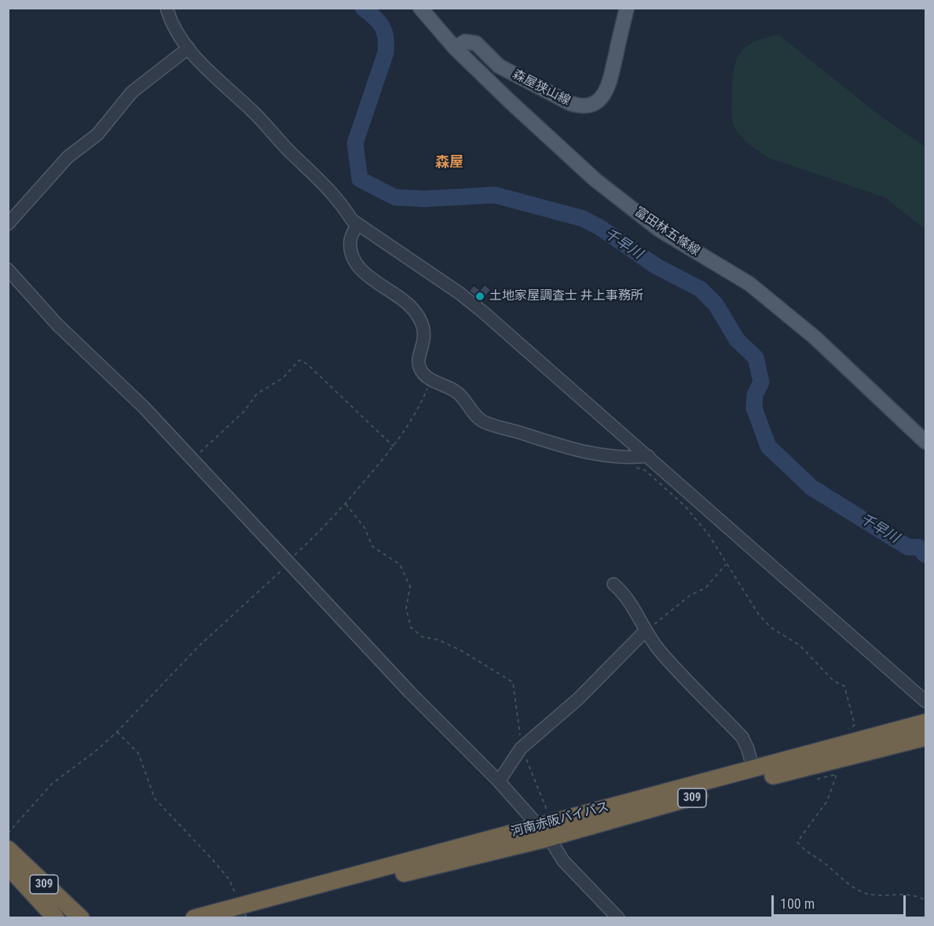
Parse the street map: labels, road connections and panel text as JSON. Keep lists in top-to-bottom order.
{
  "streets": {
    "highway": ["309", "河南赤阪バイパス"],
    "main road": ["森屋狭山線", "富田林五條線"]
  },
  "crossings": [
    ["森屋狭山線", "富田林五條線"]
  ],
  "districts": ["森屋"],
  "water": ["千早川"],
  "places": ["土地家屋調査士 井上事務所"],
  "scale_bar": "100 m"
}
